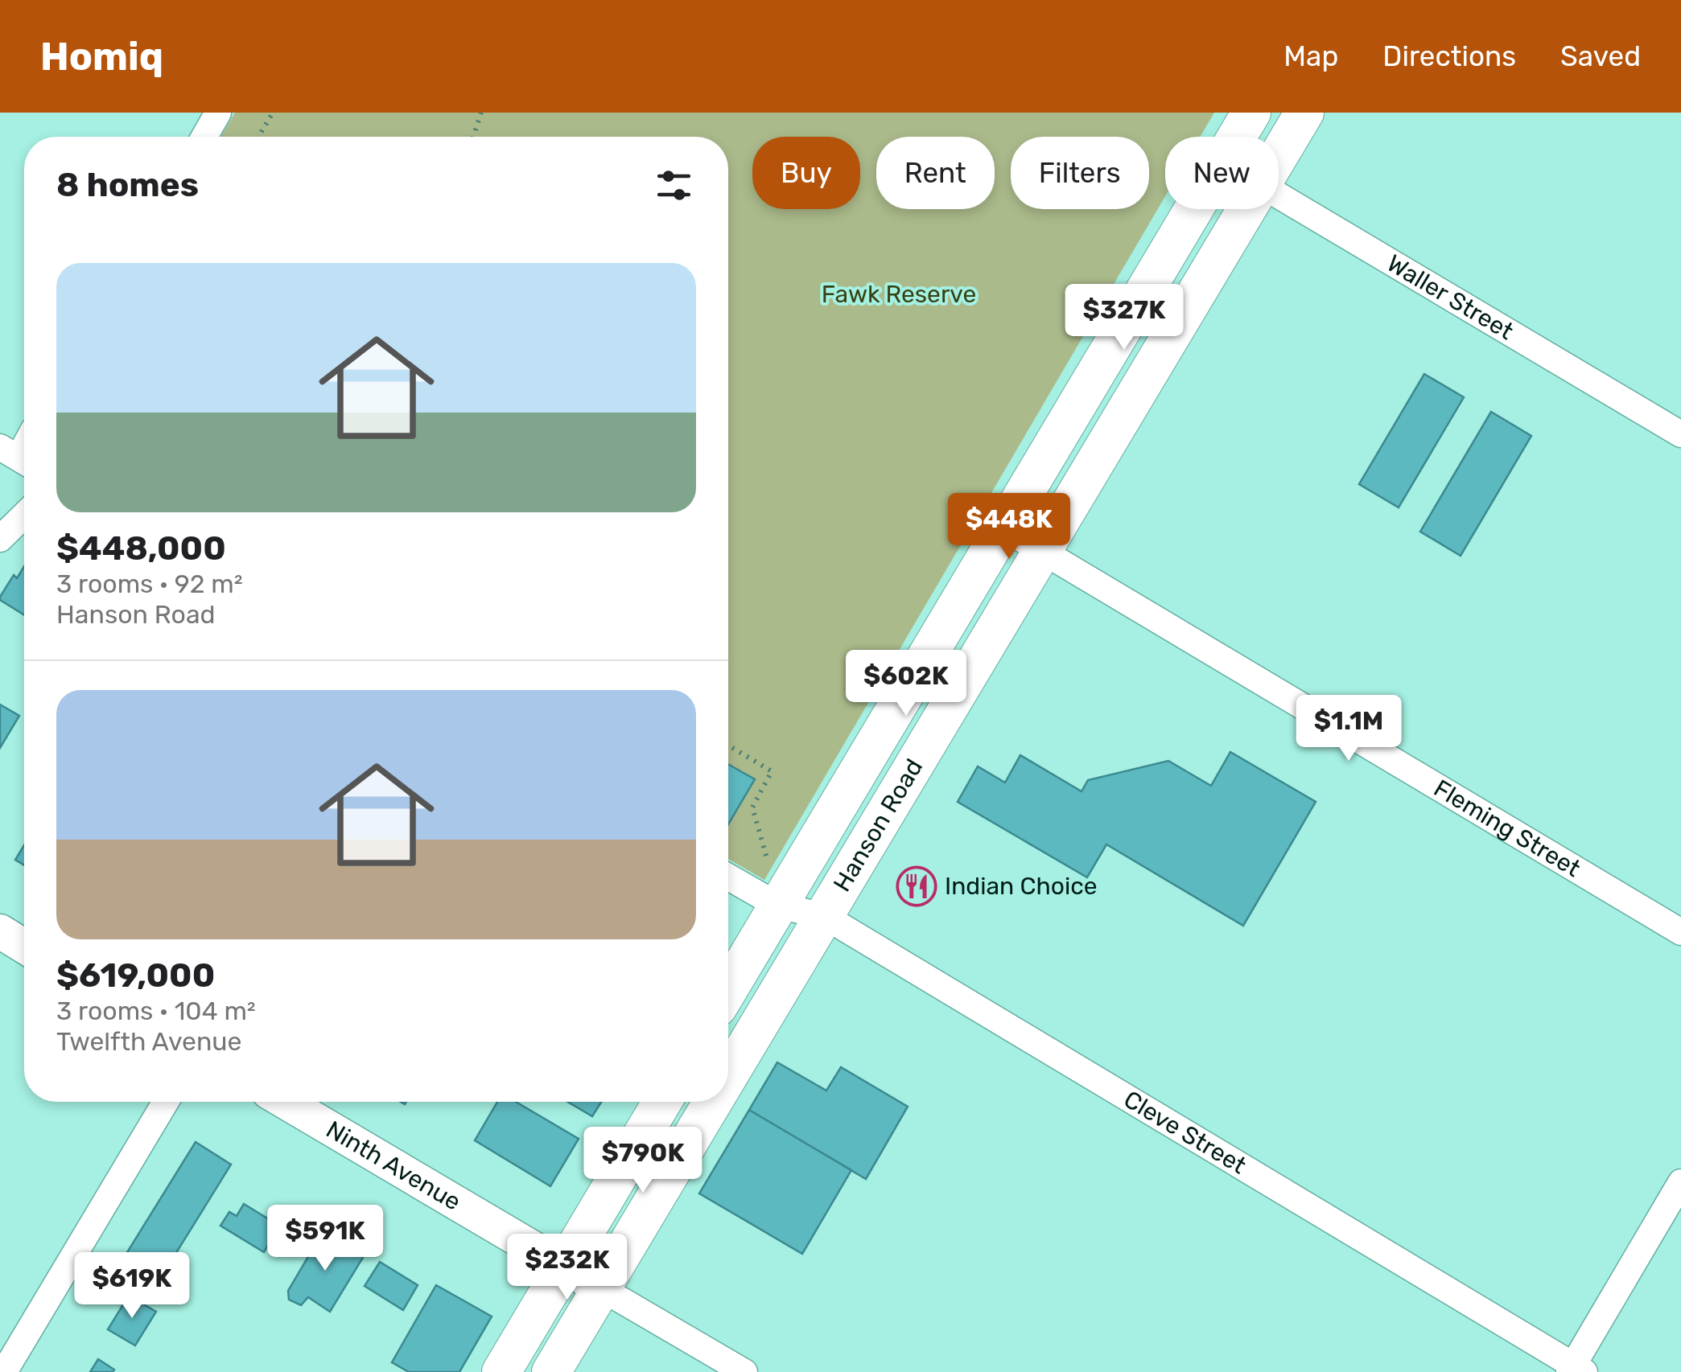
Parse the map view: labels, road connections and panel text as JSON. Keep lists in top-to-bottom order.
{
  "streets": {
    "main road": ["Hanson Road"],
    "street": [
      "Waller Street",
      "Fleming Street",
      "Cleve Street",
      "Ninth Avenue"
    ]
  },
  "crossings": [
    ["Hanson Road", "Fleming Street"],
    ["Hanson Road", "Cleve Street"],
    ["Hanson Road", "Ninth Avenue"]
  ],
  "parks": ["Fawk Reserve"],
  "places": {
    "restaurant": ["Indian Choice"]
  },
  "page": {
    "header": "Homiq",
    "nav": ["Map", "Directions", "Saved"],
    "chip": [
      "Buy",
      "Rent",
      "Filters",
      "New"
    ],
    "heading": "8 homes",
    "list": [
      {
        "name": "$448,000",
        "note": "3 rooms · 92 m² · Hanson Road"
      },
      {
        "name": "$619,000",
        "note": "3 rooms · 104 m² · Twelfth Avenue"
      }
    ],
    "price": [
      "$327K",
      "$448K",
      "$602K",
      "$1.1M",
      "$790K",
      "$591K",
      "$232K",
      "$619K"
    ]
  }
}
